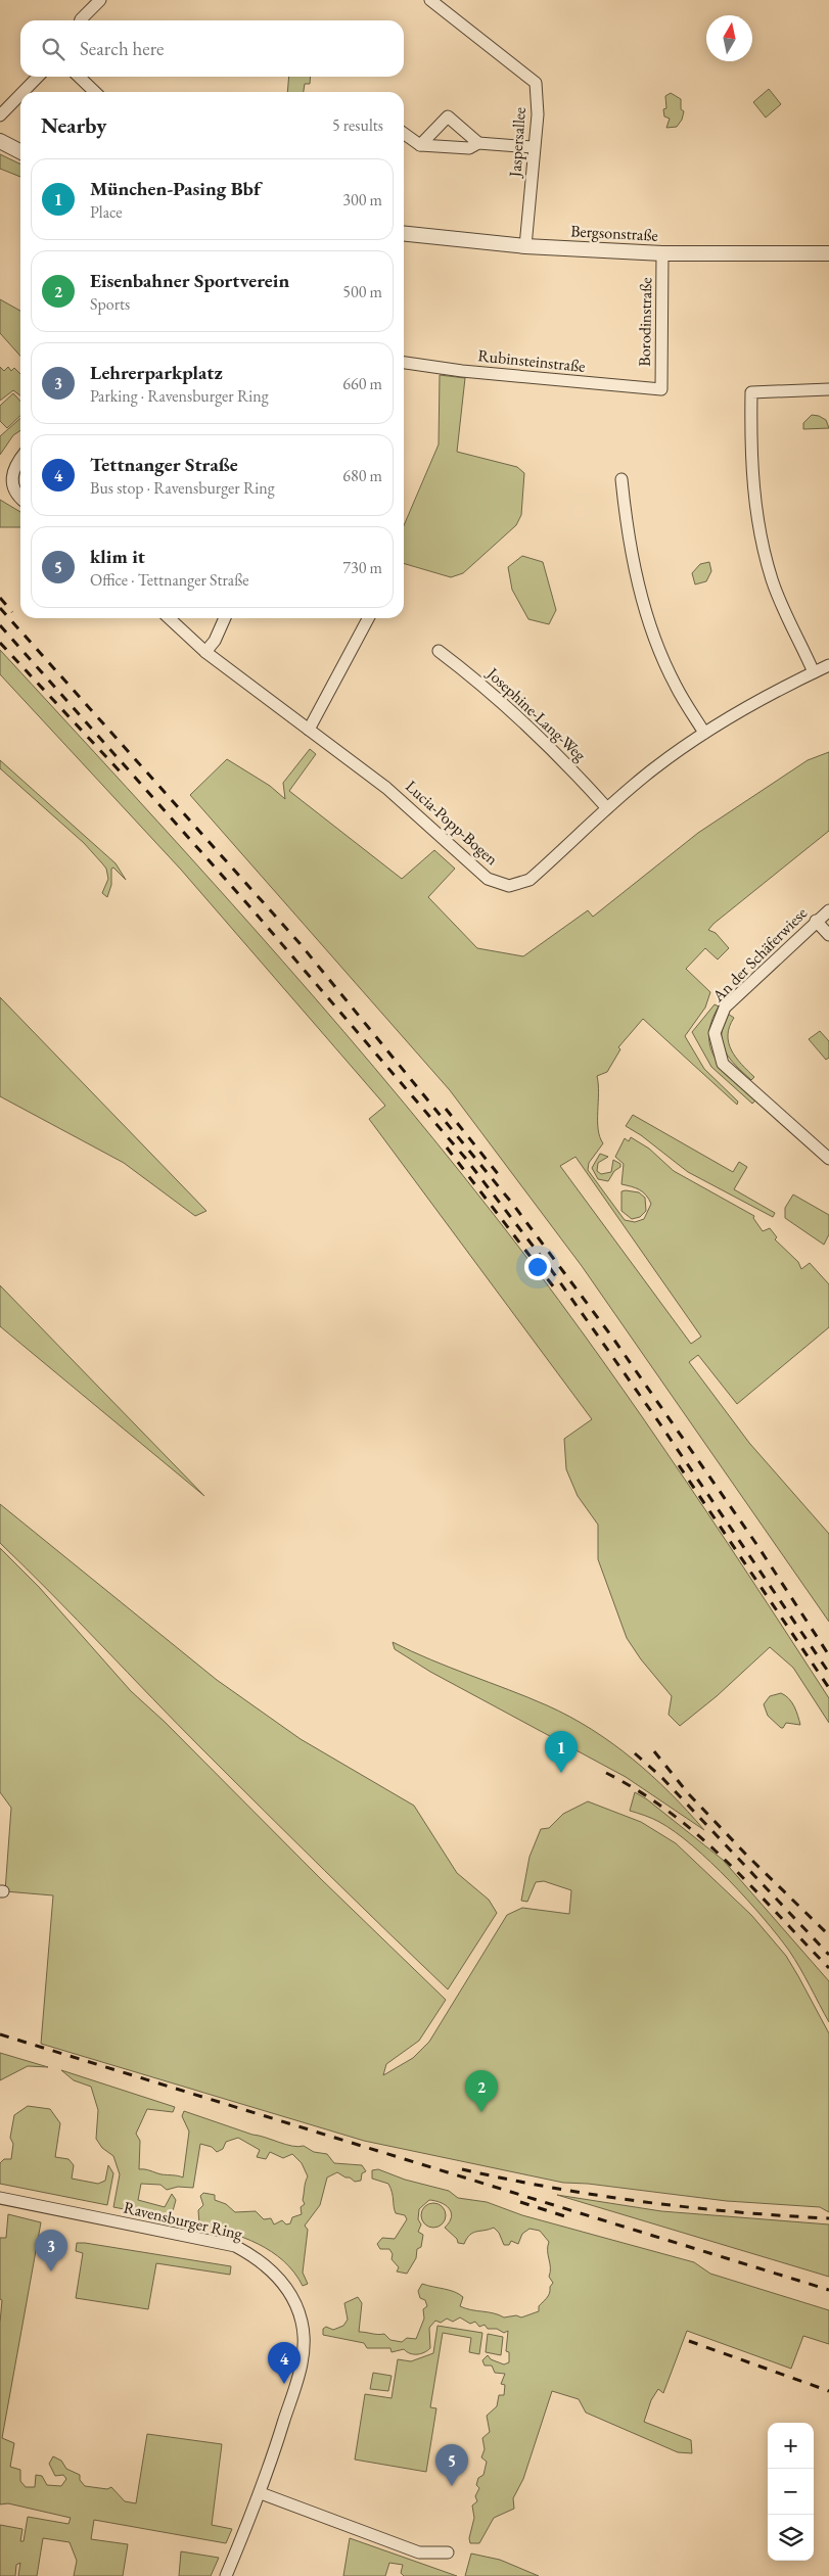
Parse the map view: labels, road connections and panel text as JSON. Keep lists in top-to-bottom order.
{
  "streets": {
    "street": [
      "Jaspersallee",
      "Bergsonstraße",
      "Borodinstraße",
      "Rubinsteinstraße",
      "Josephine-Lang-Weg",
      "Lucia-Popp-Bogen",
      "An der Schäferwiese",
      "Ravensburger Ring"
    ]
  },
  "crossings": [
    ["Jaspersallee", "Bergsonstraße"],
    ["Bergsonstraße", "Borodinstraße"],
    ["Borodinstraße", "Rubinsteinstraße"],
    ["Josephine-Lang-Weg", "Lucia-Popp-Bogen"]
  ],
  "north": "top",
  "page": {
    "search": "Search here",
    "heading": ["Nearby", "5 results"],
    "list": [
      {
        "mark": "1",
        "name": "München-Pasing Bbf",
        "note": "Place",
        "value": "300 m"
      },
      {
        "mark": "2",
        "name": "Eisenbahner Sportverein",
        "note": "Sports",
        "value": "500 m"
      },
      {
        "mark": "3",
        "name": "Lehrerparkplatz",
        "note": "Parking · Ravensburger Ring",
        "value": "660 m"
      },
      {
        "mark": "4",
        "name": "Tettnanger Straße",
        "note": "Bus stop · Ravensburger Ring",
        "value": "680 m"
      },
      {
        "mark": "5",
        "name": "klim it",
        "note": "Office · Tettnanger Straße",
        "value": "730 m"
      }
    ],
    "pins": [
      "1",
      "2",
      "3",
      "4",
      "5"
    ],
    "map_buttons": ["+", "−"]
  }
}
